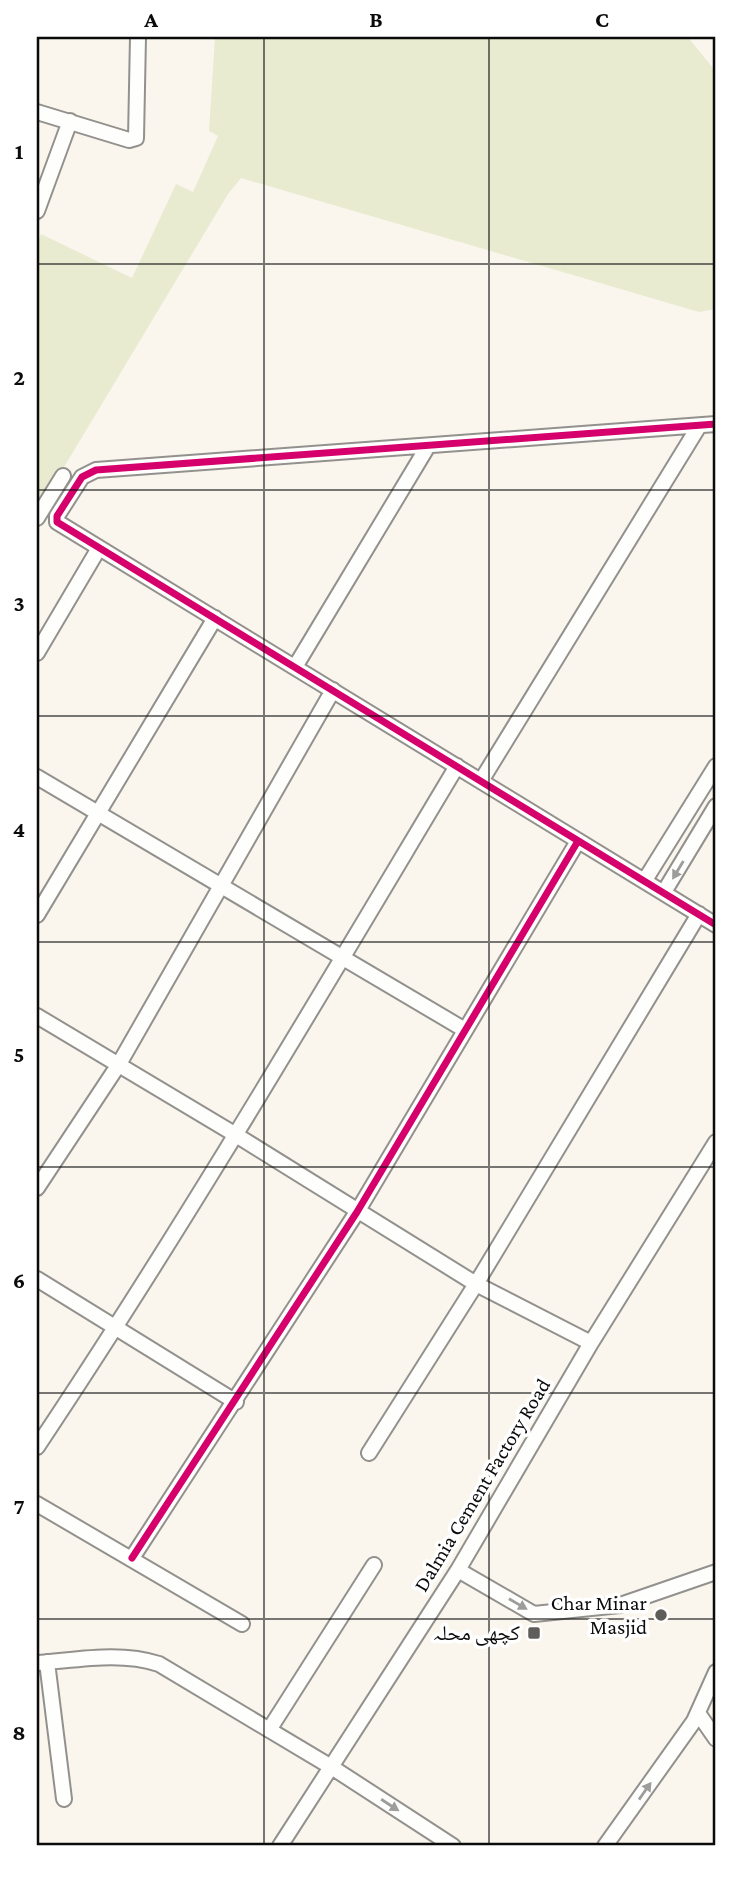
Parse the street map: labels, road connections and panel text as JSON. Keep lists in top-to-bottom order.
{
  "streets": {
    "street": ["Dalmia Cement Factory Road"]
  },
  "places": {
    "other": ["Char Minar Masjid"],
    "transit": ["کچھی محلہ"]
  },
  "grid": {
    "columns": ["A", "B", "C"],
    "rows": [
      "1",
      "2",
      "3",
      "4",
      "5",
      "6",
      "7",
      "8"
    ]
  }
}
